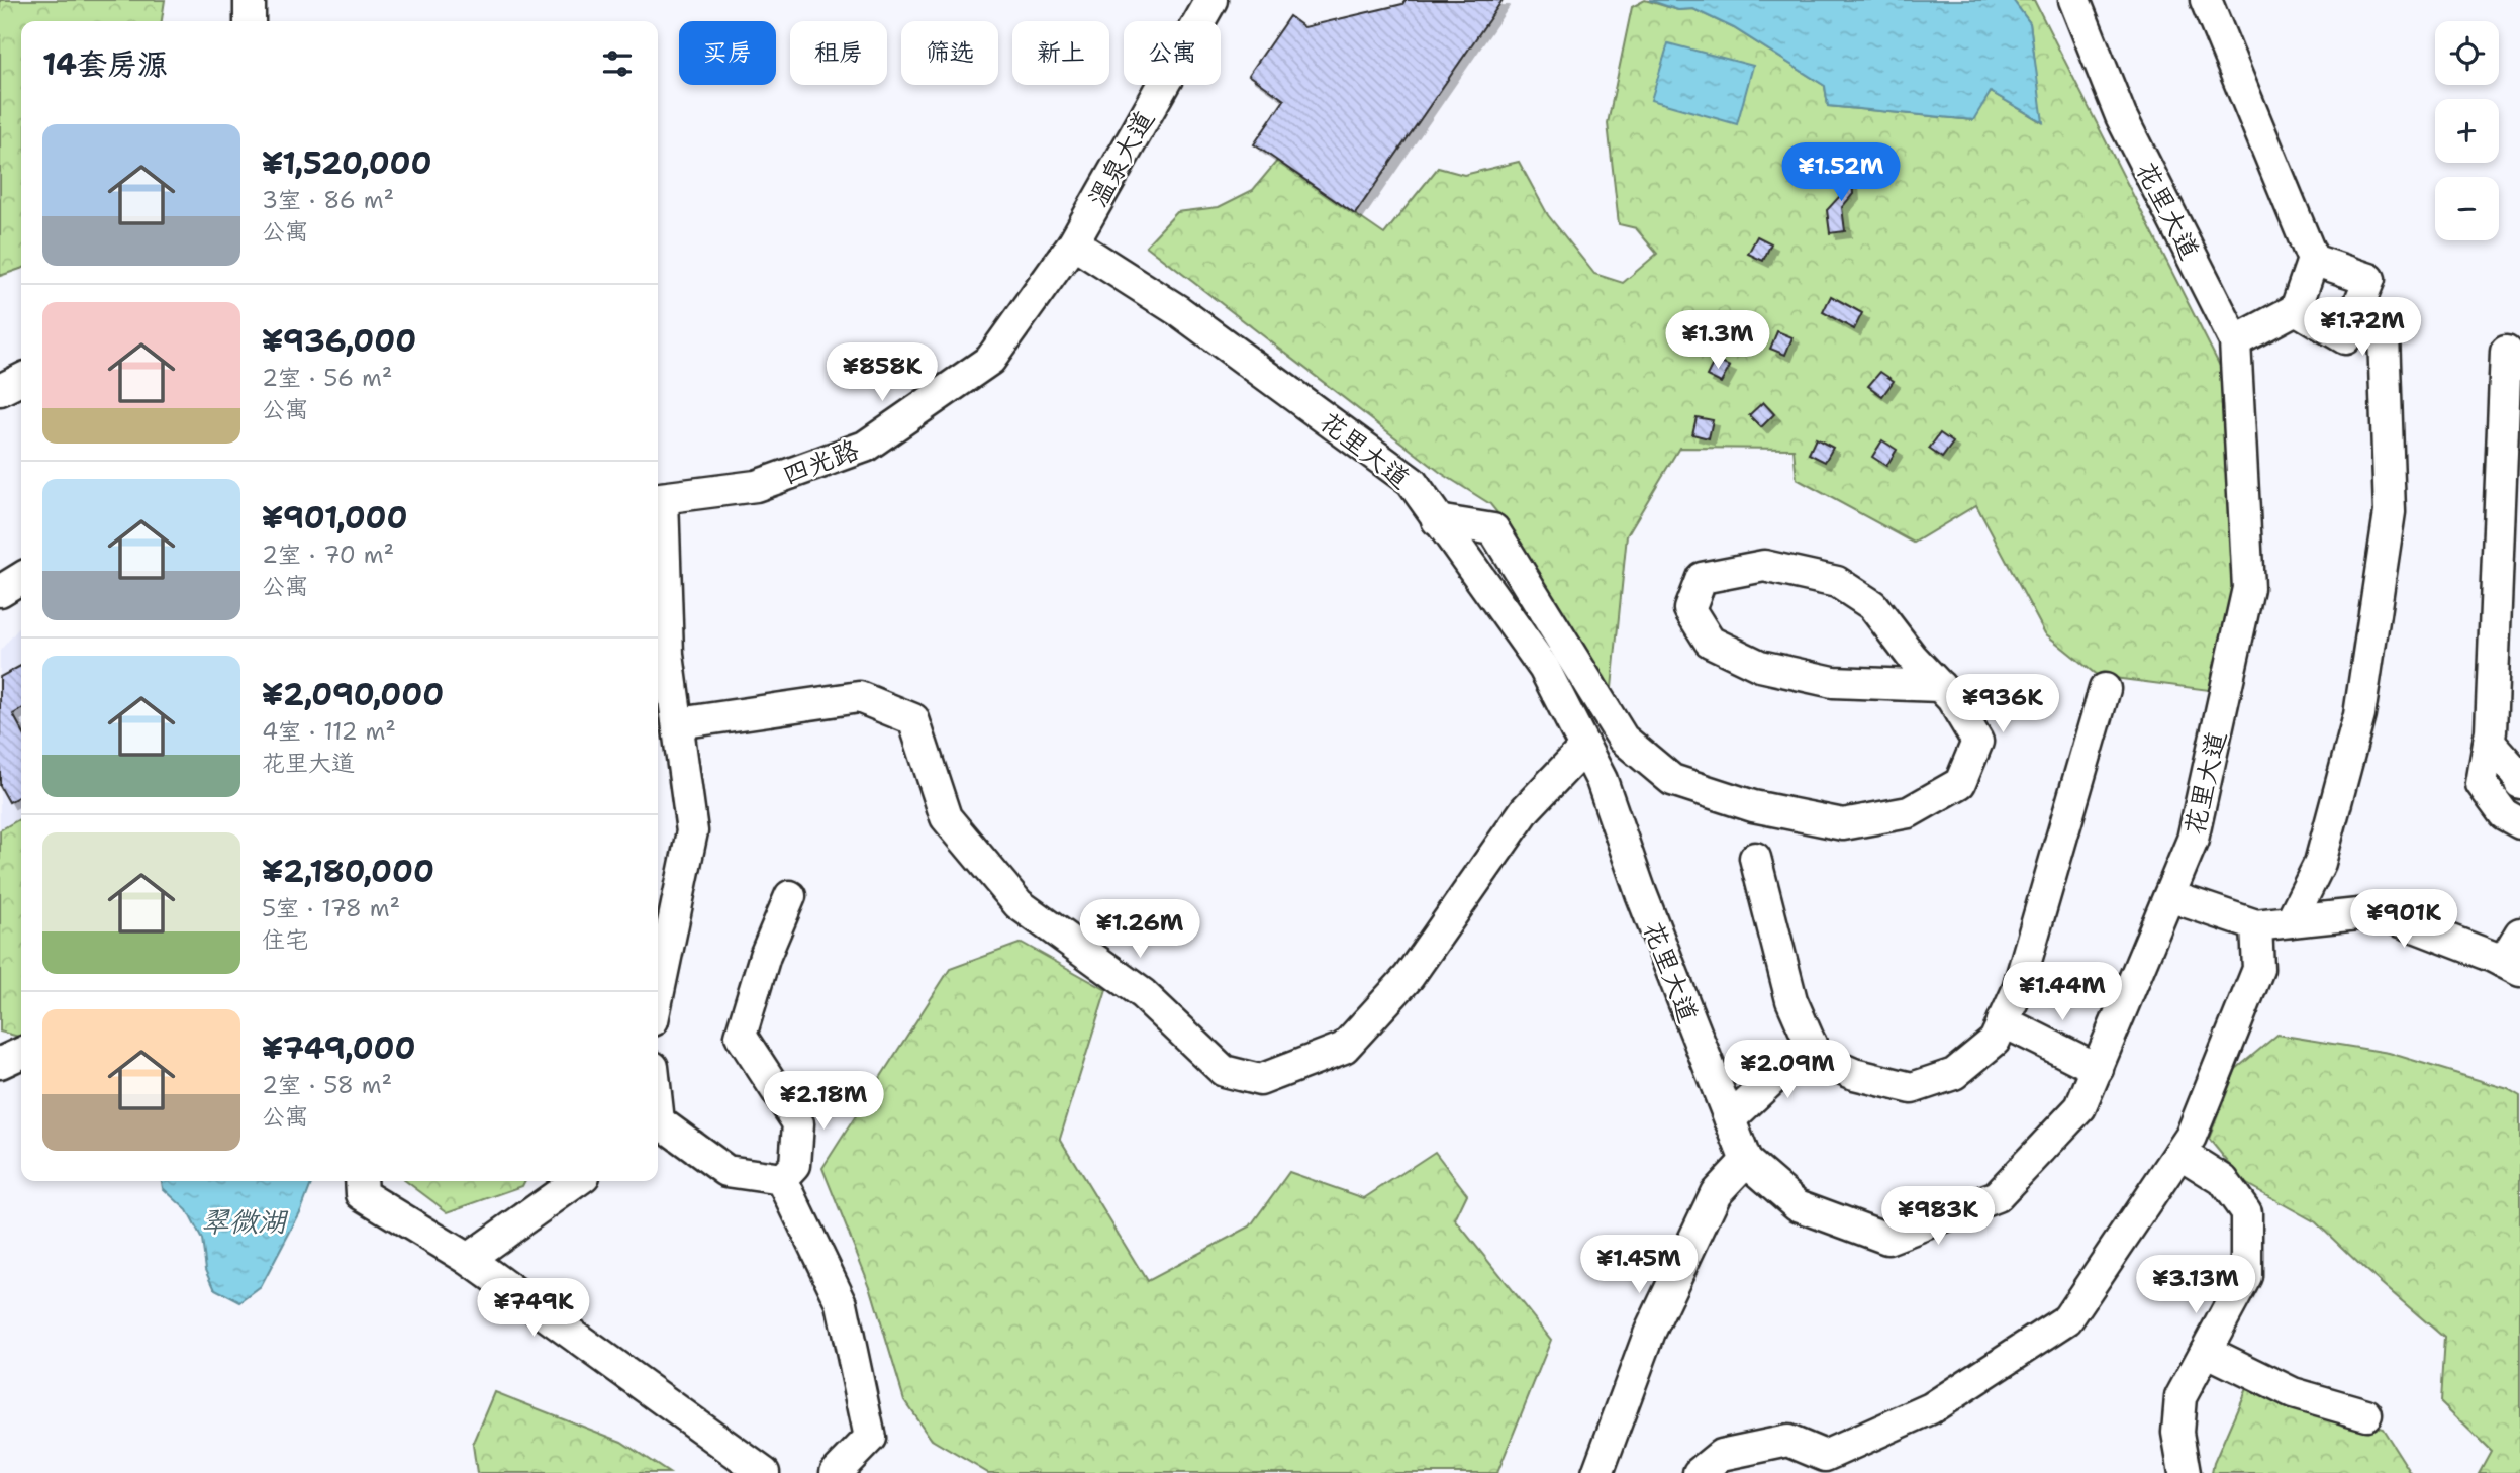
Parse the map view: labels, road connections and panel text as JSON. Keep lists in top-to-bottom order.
{
  "streets": {
    "street": ["温泉大道", "花里大道", "四光路"]
  },
  "crossings": [
    ["温泉大道", "花里大道"],
    ["温泉大道", "四光路"],
    ["花里大道", "四光路"]
  ],
  "water": ["翠微湖"],
  "page": {
    "map_buttons": ["+", "−"],
    "chip": [
      "买房",
      "租房",
      "筛选",
      "新上",
      "公寓"
    ],
    "heading": "14套房源",
    "list": [
      {
        "name": "¥1,520,000",
        "note": "3室 · 86 m² · 公寓"
      },
      {
        "name": "¥936,000",
        "note": "2室 · 56 m² · 公寓"
      },
      {
        "name": "¥901,000",
        "note": "2室 · 70 m² · 公寓"
      },
      {
        "name": "¥2,090,000",
        "note": "4室 · 112 m² · 花里大道"
      },
      {
        "name": "¥2,180,000",
        "note": "5室 · 178 m² · 住宅"
      },
      {
        "name": "¥749,000",
        "note": "2室 · 58 m² · 公寓"
      }
    ],
    "price": [
      "¥1.52M",
      "¥1.72M",
      "¥1.3M",
      "¥858K",
      "¥936K",
      "¥901K",
      "¥1.26M",
      "¥1.44M",
      "¥2.09M",
      "¥2.18M",
      "¥983K",
      "¥1.45M",
      "¥3.13M",
      "¥749K"
    ]
  }
}
